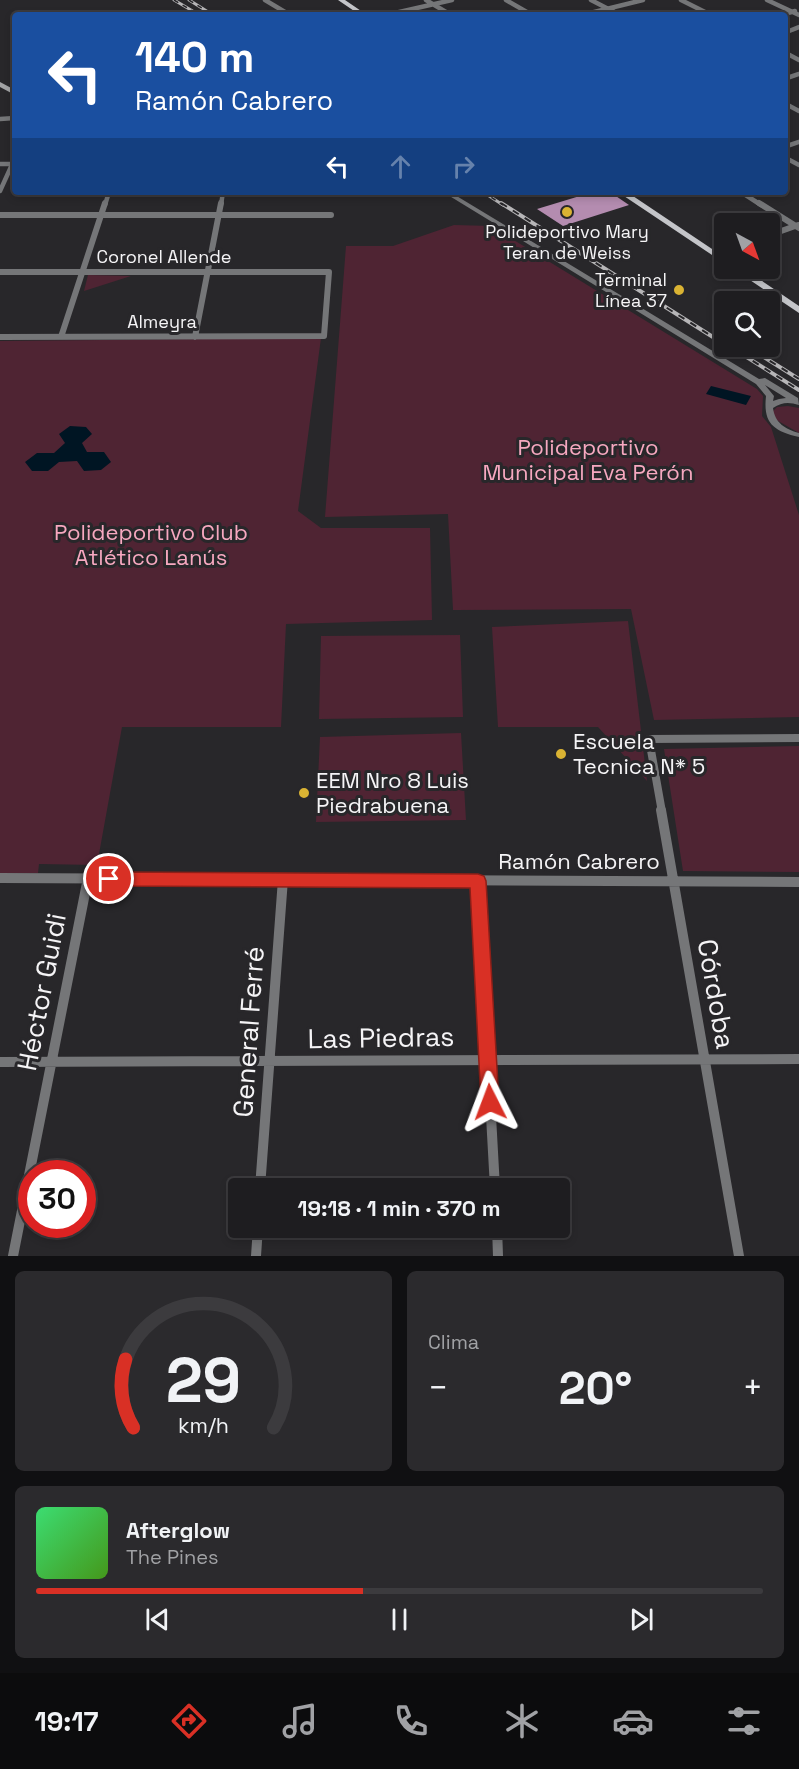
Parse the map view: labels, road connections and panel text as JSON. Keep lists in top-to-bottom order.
{
  "streets": {
    "street": [
      "Coronel Allende",
      "Almeyra",
      "Ramón Cabrero",
      "Héctor Guidi",
      "Córdoba",
      "General Ferré",
      "Las Piedras"
    ]
  },
  "crossings": [
    ["Coronel Allende", "Almeyra"],
    ["Ramón Cabrero", "Héctor Guidi"],
    ["Ramón Cabrero", "Córdoba"],
    ["Ramón Cabrero", "General Ferré"],
    ["Héctor Guidi", "Las Piedras"],
    ["Córdoba", "Las Piedras"],
    ["General Ferré", "Las Piedras"]
  ],
  "parks": ["Polideportivo Municipal Eva Perón", "Polideportivo Club Atlético Lanús"],
  "places": [
    "Polideportivo Mary Teran de Weiss",
    "Terminal Línea 37",
    "Escuela Tecnica N* 5",
    "EEM Nro 8 Luis Piedrabuena"
  ],
  "north": "bottom right",
  "page": {
    "turn": ["140 m", "Ramón Cabrero"],
    "limit": "30",
    "trip": "19:18 · 1 min · 370 m",
    "tile": "Clima",
    "heat": ["−", "20°", "+"],
    "song": ["Afterglow", "The Pines"],
    "tabs": "19:17",
    "gauge": ["29", "km/h"]
  }
}
